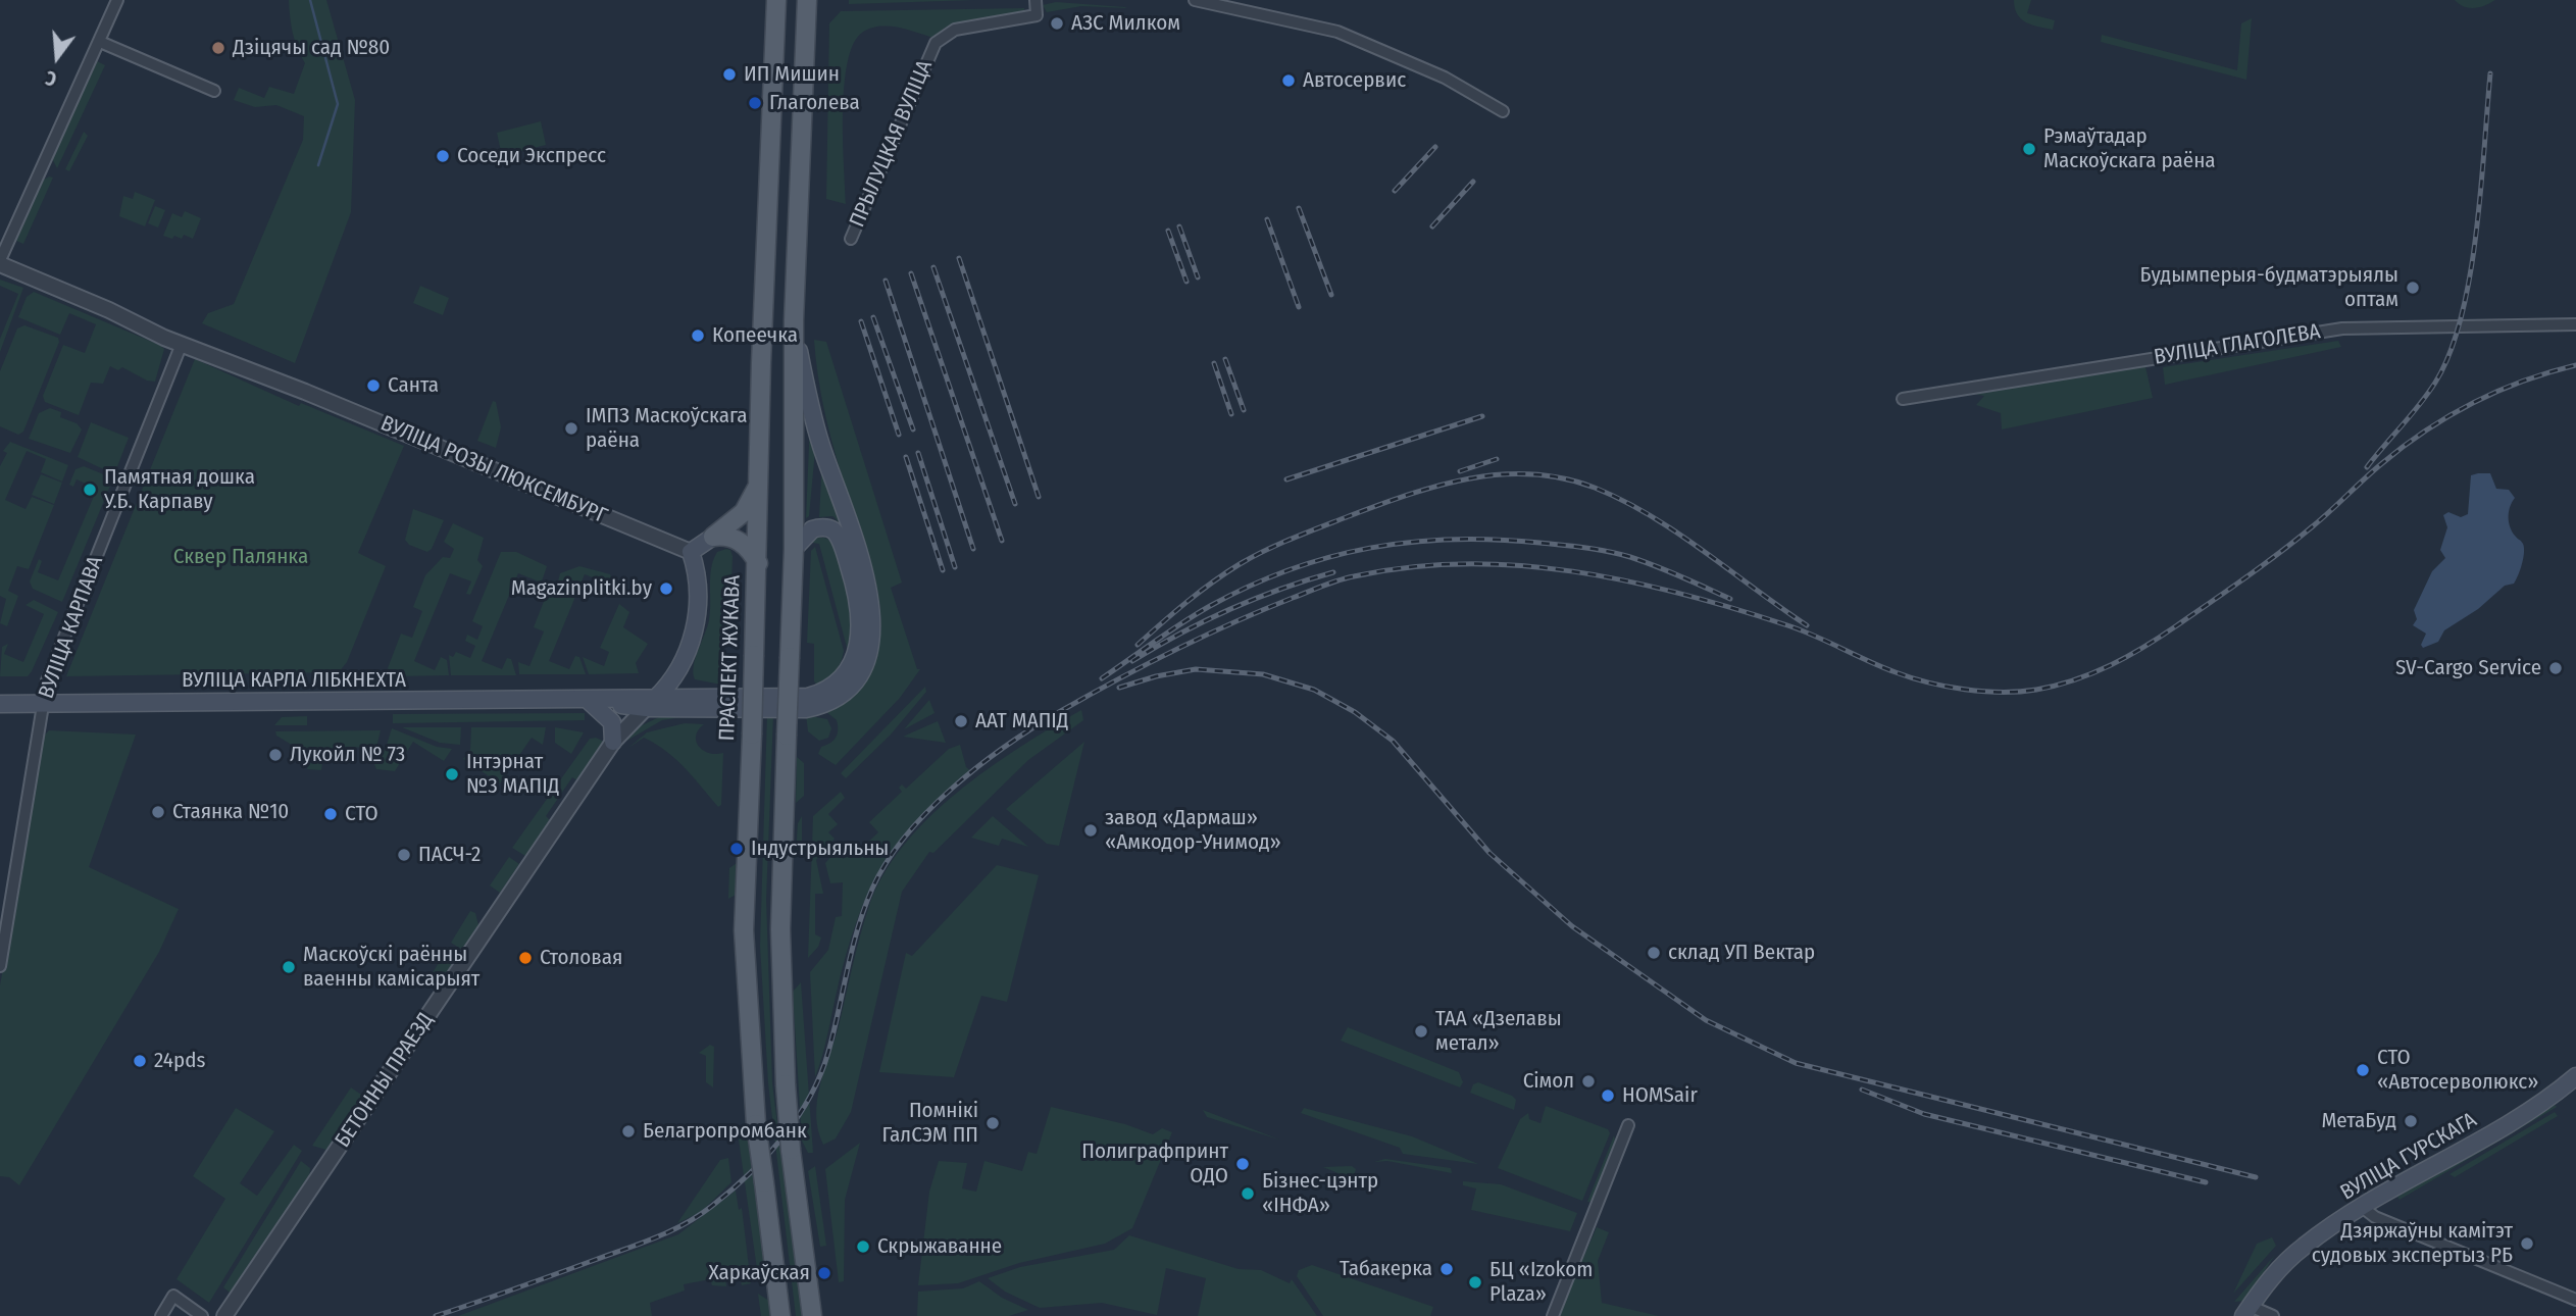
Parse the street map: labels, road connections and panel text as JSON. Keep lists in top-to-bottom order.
{
  "streets": {
    "main road": ["ПРАСПЕКТ ЖУКАВА", "ВУЛІЦА КАРЛА ЛІБКНЕХТА", "ВУЛІЦА ГУРСКАГА"],
    "street": [
      "ПРЫЛУЦКАЯ ВУЛІЦА",
      "ВУЛІЦА ГЛАГОЛЕВА",
      "ВУЛІЦА РОЗЫ ЛЮКСЕМБУРГ",
      "ВУЛІЦА КАРПАВА",
      "БЕТОННЫ ПРАЕЗД"
    ]
  },
  "crossings": [
    ["ВУЛІЦА РОЗЫ ЛЮКСЕМБУРГ", "ВУЛІЦА КАРПАВА"],
    ["ВУЛІЦА КАРПАВА", "ВУЛІЦА КАРЛА ЛІБКНЕХТА"],
    ["ВУЛІЦА КАРЛА ЛІБКНЕХТА", "БЕТОННЫ ПРАЕЗД"]
  ],
  "parks": ["Сквер Палянка"],
  "places": [
    "АЗС Милком",
    "Дзіцячы сад №80",
    "ИП Мишин",
    "Автосервис",
    "Глаголева",
    "Рэмаўтадар Маскоўскага раёна",
    "Соседи Экспресс",
    "Будымперыя-будматэрыялы оптам",
    "Копеечка",
    "Санта",
    "ІМПЗ Маскоўскага раёна",
    "Памятная дошка У.Б. Карпаву",
    "Magazinplitki.by",
    "SV-Cargo Service",
    "ААТ МАПІД",
    "Лукойл № 73",
    "Інтэрнат №3 МАПІД",
    "Стаянка №10",
    "СТО",
    "завод «Дармаш» «Амкодор-Унимод»",
    "Індустрыяльны",
    "ПАСЧ-2",
    "склад УП Вектар",
    "Столовая",
    "Маскоўскі раённы ваенны камісарыят",
    "ТАА «Дзелавы метал»",
    "24pds",
    "СТО «Автосерволюкс»",
    "Сімол",
    "HOMSair",
    "МетаБуд",
    "Помнікі ГалСЭМ ПП",
    "Белагропромбанк",
    "Полиграфпринт ОДО",
    "Бізнес-цэнтр «ІНФА»",
    "Дзяржаўны камітэт судовых экспертыз РБ",
    "Скрыжаванне",
    "Табакерка",
    "Харкаўская",
    "БЦ «Izokom Plaza»"
  ],
  "north": "bottom"
}
